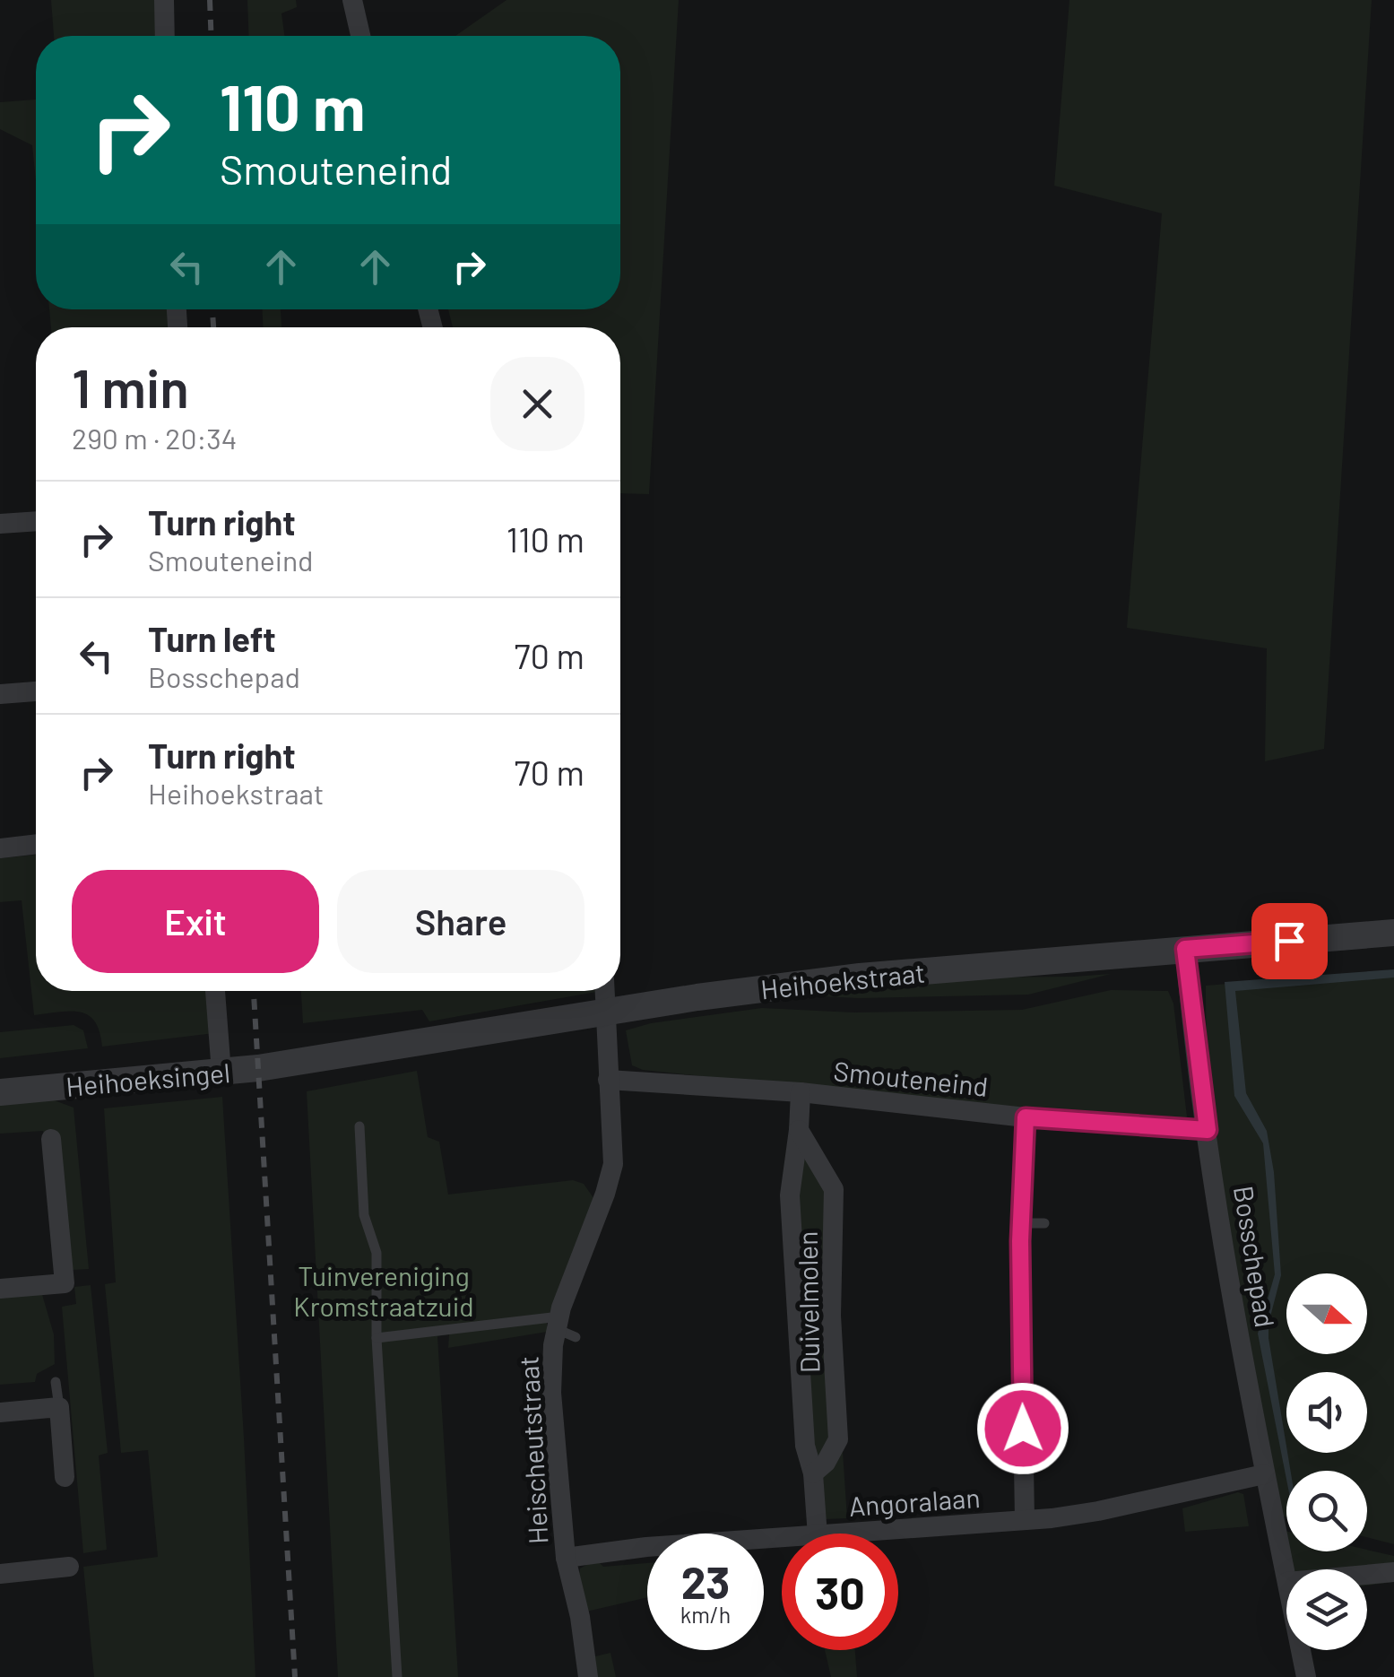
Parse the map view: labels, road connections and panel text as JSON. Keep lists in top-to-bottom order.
{
  "streets": {
    "street": [
      "Heihoekstraat",
      "Smouteneind",
      "Heihoeksingel",
      "Bosschepad",
      "Duivelmolen",
      "Heischeutstraat",
      "Angoralaan"
    ]
  },
  "crossings": [
    ["Heihoekstraat", "Heihoeksingel"],
    ["Heihoekstraat", "Bosschepad"],
    ["Heihoekstraat", "Heischeutstraat"],
    ["Smouteneind", "Bosschepad"],
    ["Smouteneind", "Duivelmolen"],
    ["Smouteneind", "Heischeutstraat"],
    ["Bosschepad", "Angoralaan"],
    ["Heischeutstraat", "Angoralaan"]
  ],
  "parks": ["Tuinvereniging Kromstraatzuid"],
  "north": "right",
  "page": {
    "turn": ["110 m", "Smouteneind"],
    "heading": ["1 min", "290 m · 20:34"],
    "list": [
      {
        "name": "Turn right",
        "note": "Smouteneind",
        "value": "110 m"
      },
      {
        "name": "Turn left",
        "note": "Bosschepad",
        "value": "70 m"
      },
      {
        "name": "Turn right",
        "note": "Heihoekstraat",
        "value": "70 m"
      }
    ],
    "buttons": ["Exit", "Share"],
    "speed": "23 km/h",
    "limit": "30"
  }
}
